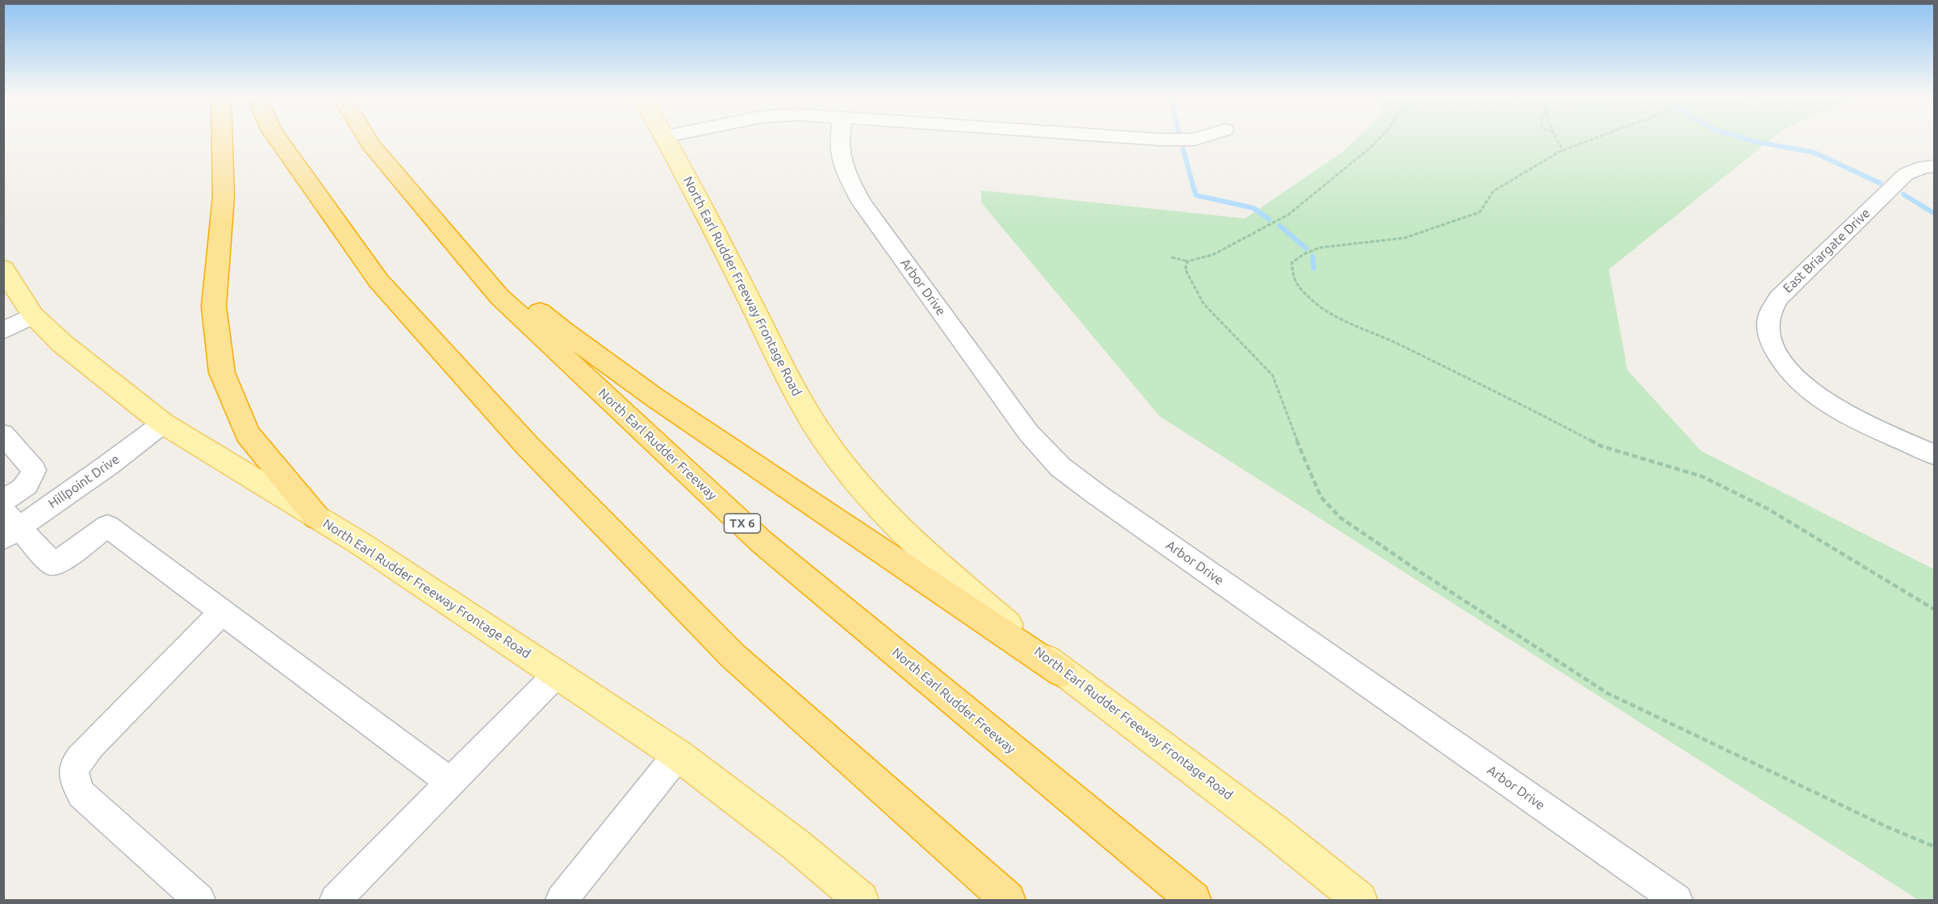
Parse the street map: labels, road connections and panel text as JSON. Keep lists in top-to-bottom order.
{
  "streets": {
    "highway": ["North Earl Rudder Freeway", "TX 6"],
    "main road": ["North Earl Rudder Freeway Frontage Road"],
    "street": ["East Briargate Drive", "Arbor Drive", "Hillpoint Drive"]
  },
  "crossings": [
    ["North Earl Rudder Freeway Frontage Road", "Hillpoint Drive"]
  ]
}
